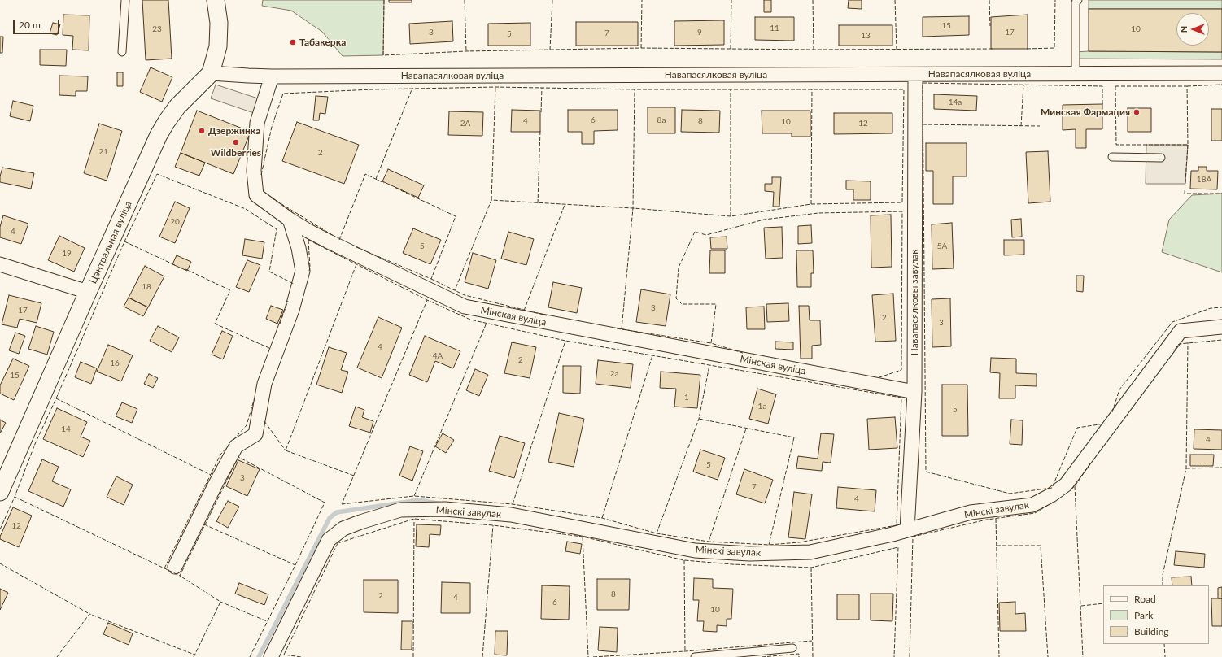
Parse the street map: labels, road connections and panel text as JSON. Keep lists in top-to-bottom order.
{
  "streets": {
    "street": [
      "Навапасялковая вуліца",
      "Цэнтральная вуліца",
      "Навапасялковы завулак",
      "Мінская вуліца",
      "Мінскі завулак"
    ]
  },
  "crossings": [
    ["Навапасялковая вуліца", "Цэнтральная вуліца"],
    ["Навапасялковая вуліца", "Навапасялковы завулак"],
    ["Навапасялковая вуліца", "Мінская вуліца"],
    ["Навапасялковы завулак", "Мінская вуліца"],
    ["Навапасялковы завулак", "Мінскі завулак"]
  ],
  "places": [
    "Табакерка",
    "Минская Фармация",
    "Дзержинка",
    "Wildberries"
  ],
  "house_numbers": [
    "15",
    "11",
    "23",
    "10",
    "3",
    "9",
    "17",
    "7",
    "5",
    "13",
    "14а",
    "6",
    "8а",
    "4",
    "8",
    "10",
    "2А",
    "12",
    "21",
    "2",
    "18А",
    "20",
    "4",
    "5",
    "5А",
    "19",
    "18",
    "3",
    "17",
    "2",
    "3",
    "4",
    "4А",
    "2",
    "16",
    "2а",
    "15",
    "1",
    "1а",
    "5",
    "14",
    "4",
    "5",
    "3",
    "7",
    "4",
    "12",
    "8",
    "2",
    "4",
    "6",
    "10"
  ],
  "legend": ["Road", "Park", "Building"],
  "scale_bar": "20 m",
  "north": "left"
}
